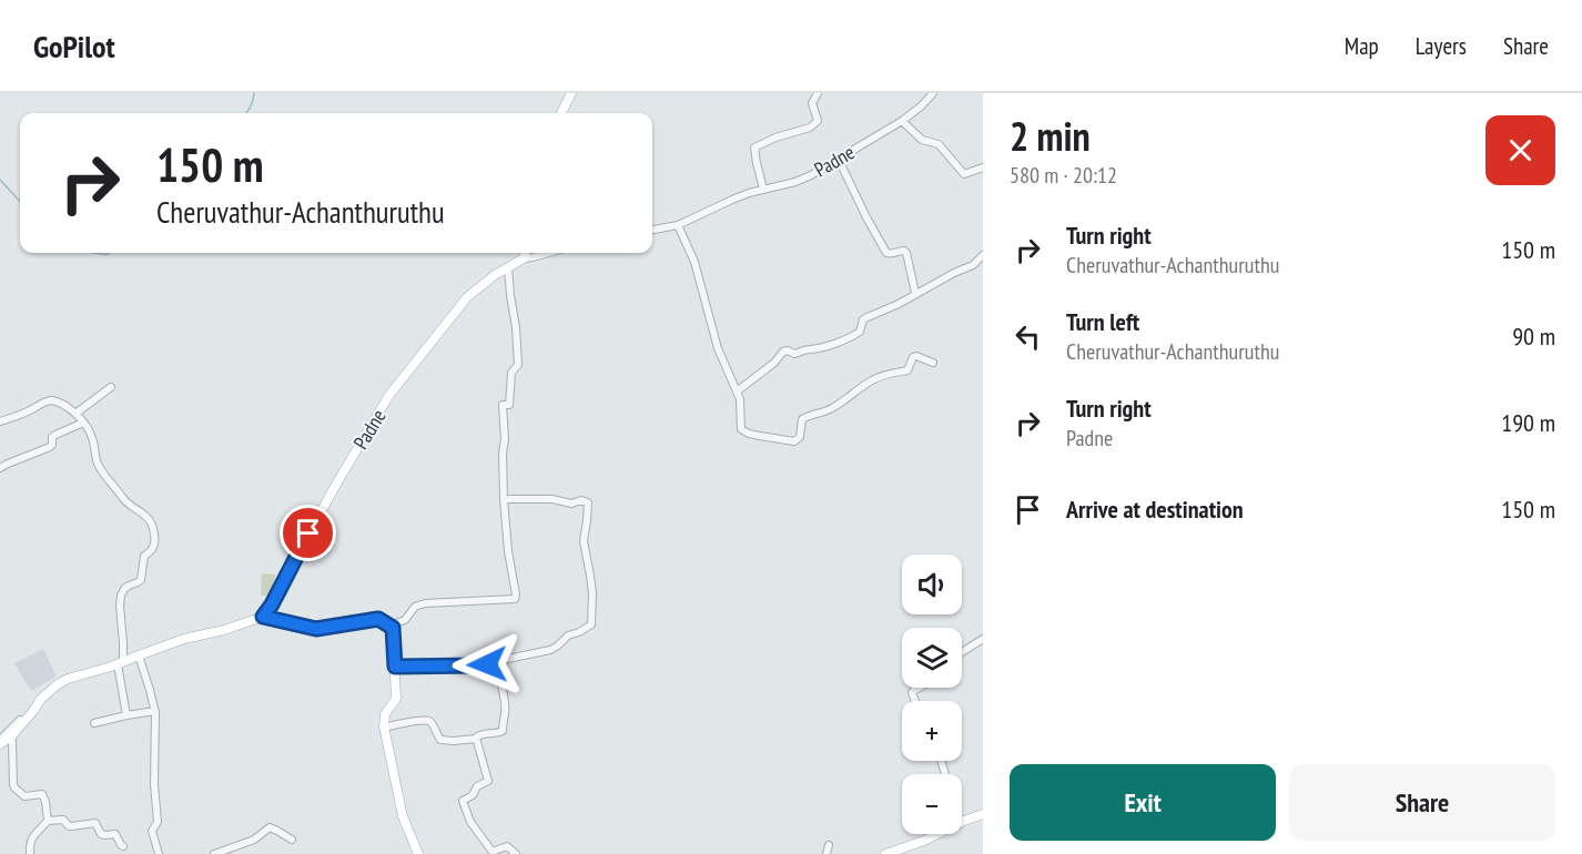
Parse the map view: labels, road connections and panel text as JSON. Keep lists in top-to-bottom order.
{
  "streets": {
    "main road": ["Padne"]
  },
  "page": {
    "header": "GoPilot",
    "nav": ["Map", "Layers", "Share"],
    "heading": ["2 min", "580 m · 20:12"],
    "turn": ["150 m", "Cheruvathur-Achanthuruthu"],
    "list": [
      {
        "name": "Turn right",
        "note": "Cheruvathur-Achanthuruthu",
        "value": "150 m"
      },
      {
        "name": "Turn left",
        "note": "Cheruvathur-Achanthuruthu",
        "value": "90 m"
      },
      {
        "name": "Turn right",
        "note": "Padne",
        "value": "190 m"
      },
      {
        "name": "Arrive at destination",
        "value": "150 m"
      }
    ],
    "map_buttons": ["+", "−"],
    "buttons": ["Exit", "Share"]
  }
}
